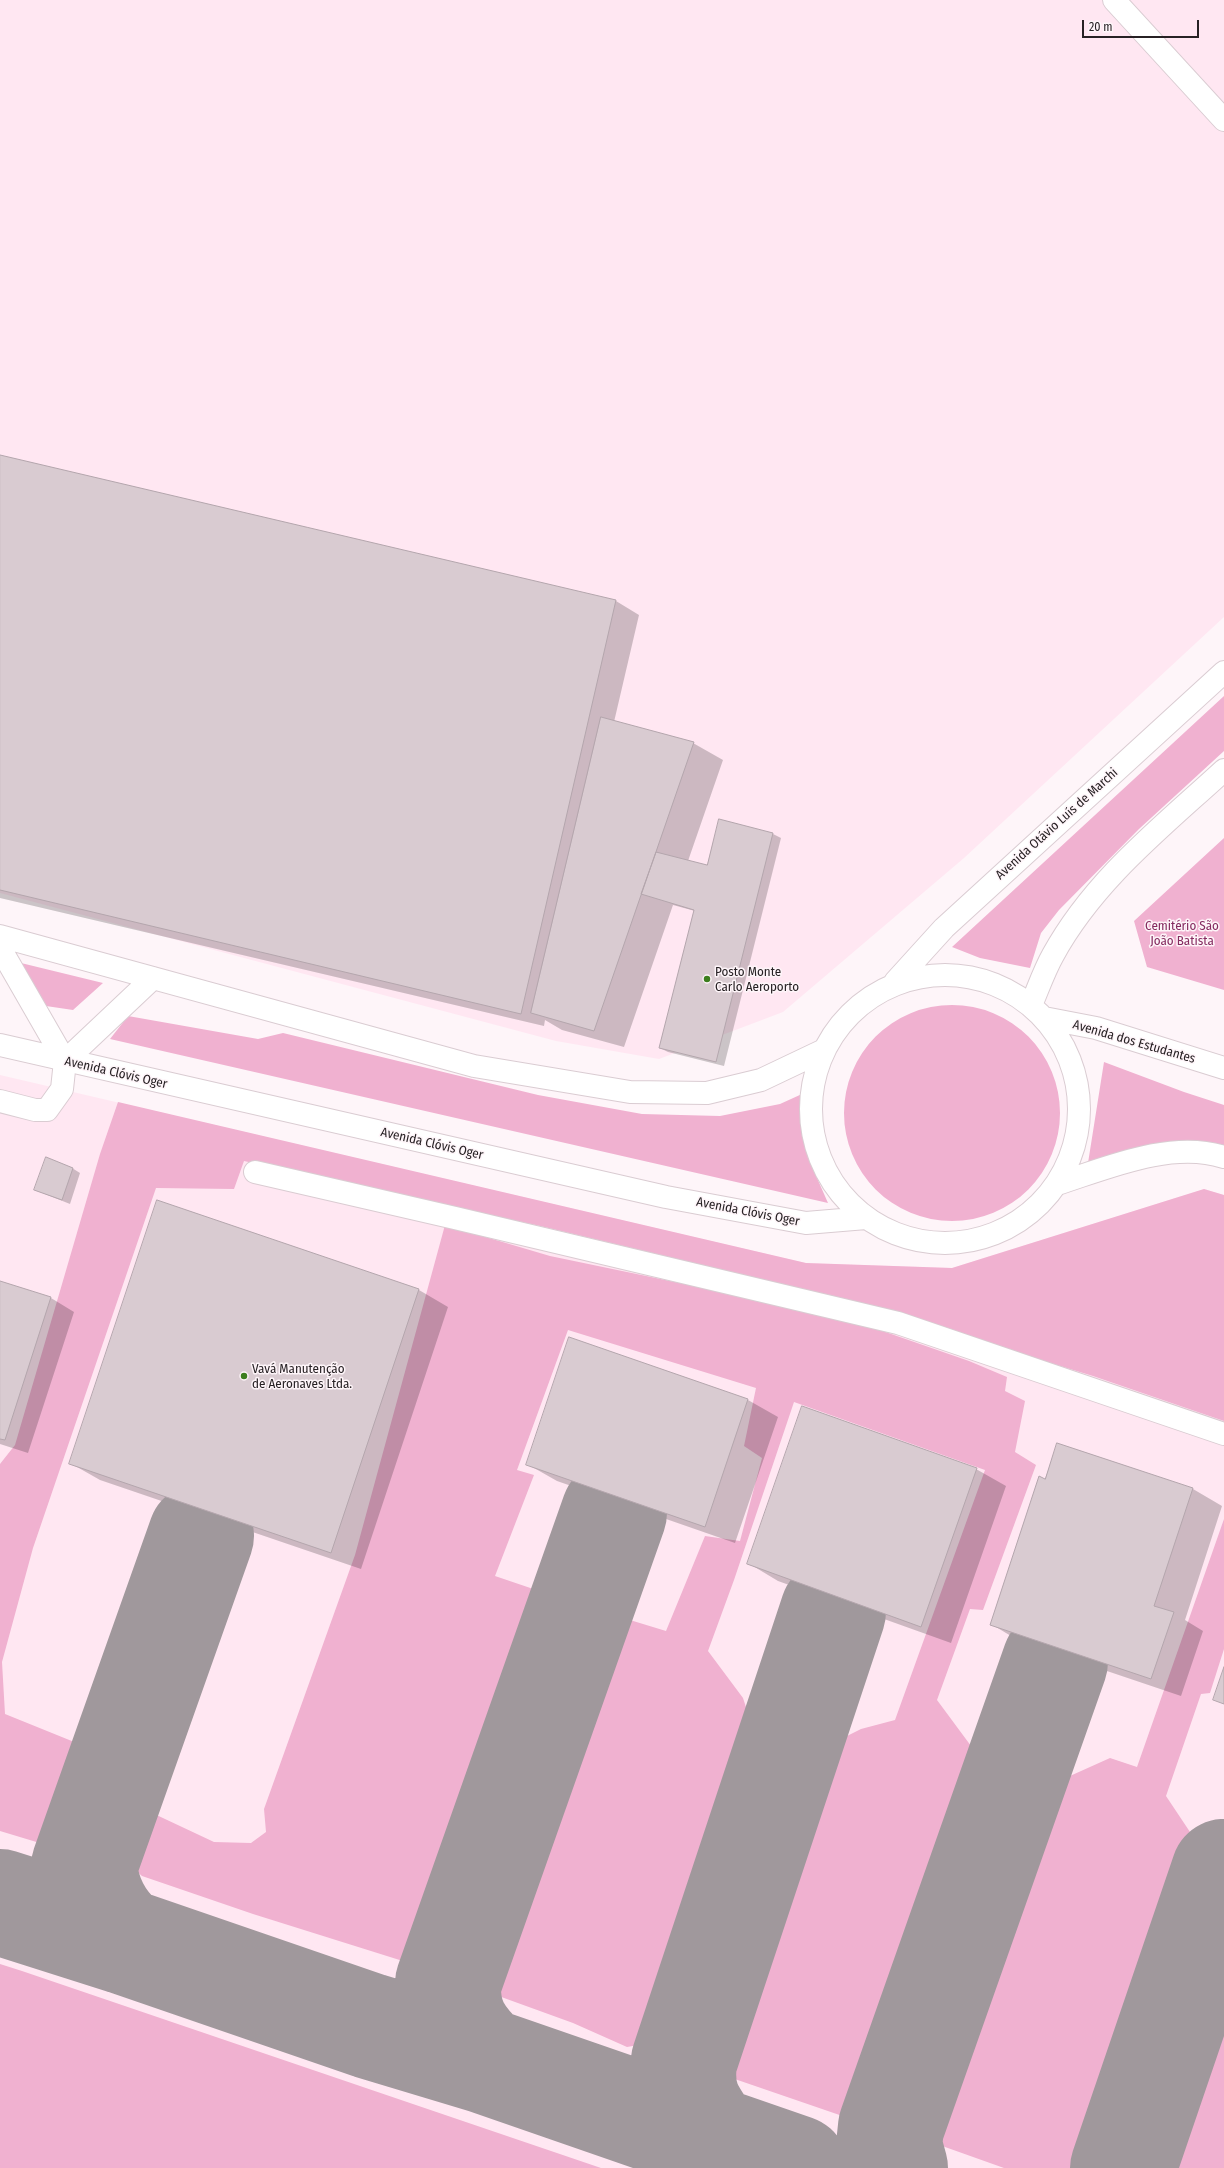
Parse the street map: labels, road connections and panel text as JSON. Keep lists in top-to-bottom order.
{
  "streets": {
    "main road": ["Avenida Otávio Luís de Marchi", "Avenida dos Estudantes", "Avenida Clóvis Oger"]
  },
  "parks": ["Cemitério São João Batista"],
  "places": ["Posto Monte Carlo Aeroporto", "Vavá Manutenção de Aeronaves Ltda."],
  "scale_bar": "20 m"
}
